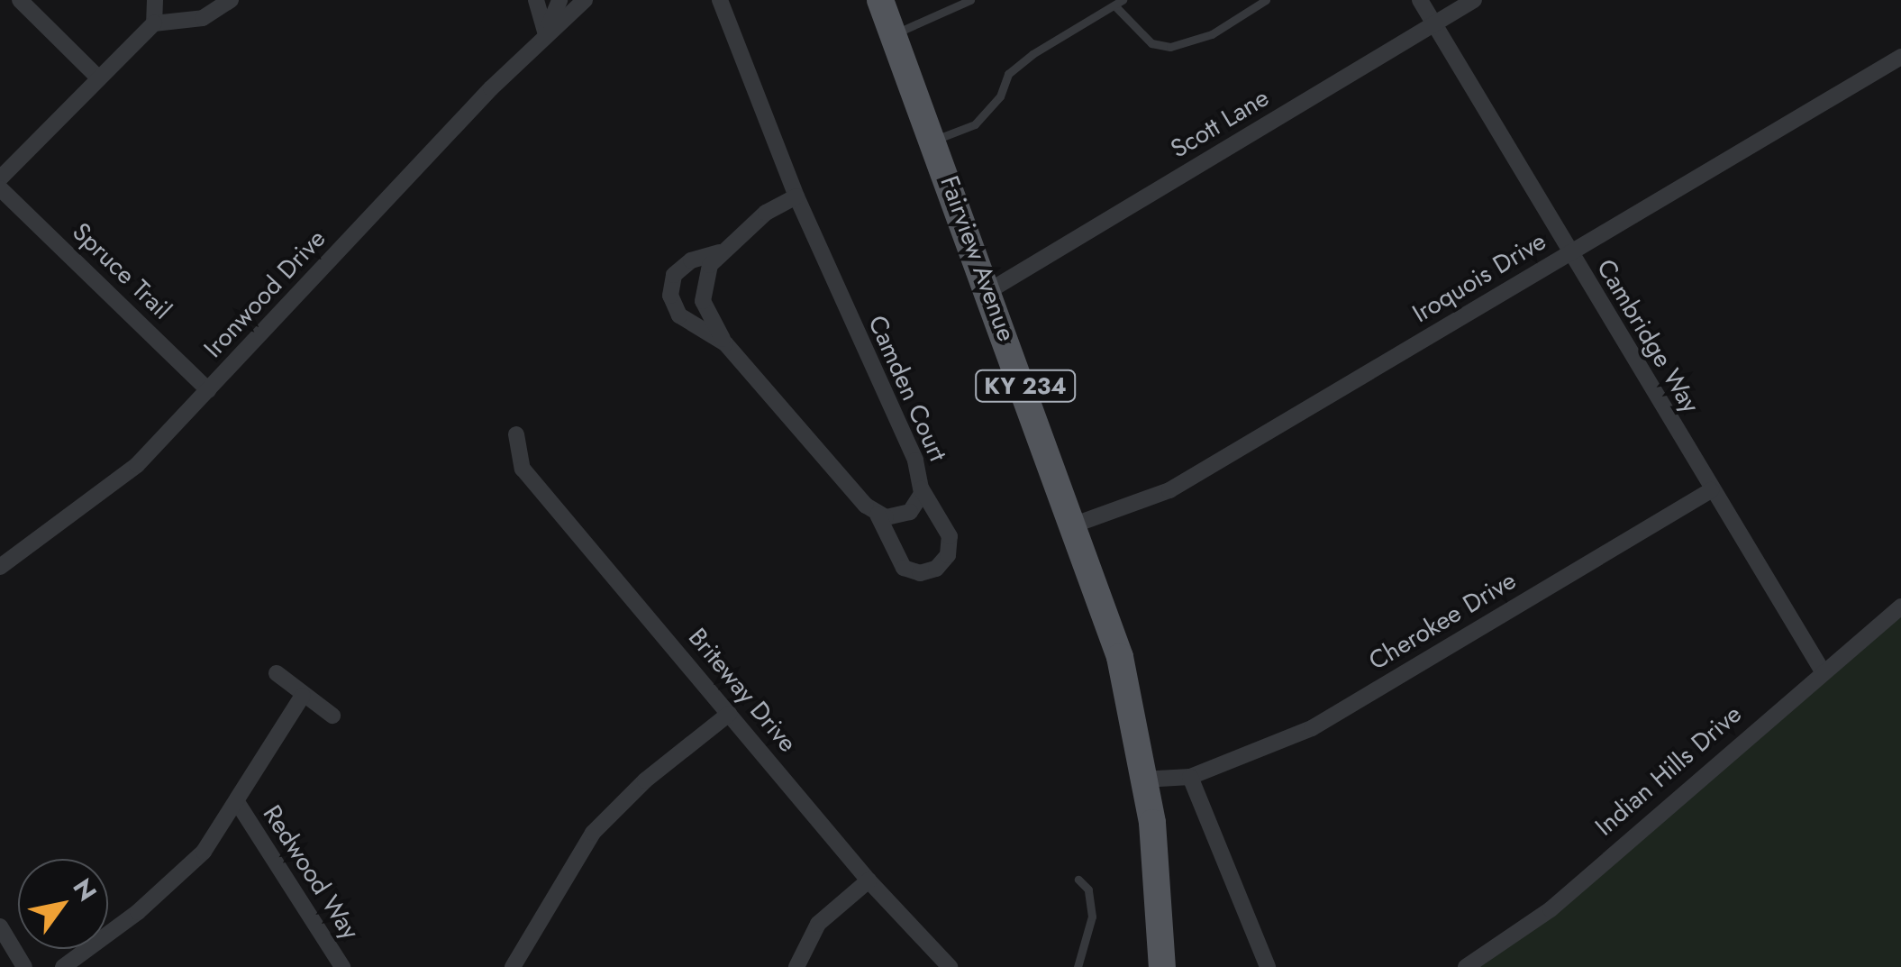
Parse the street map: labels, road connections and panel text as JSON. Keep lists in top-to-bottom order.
{
  "streets": {
    "main road": ["Fairview Avenue", "KY 234"],
    "street": [
      "Scott Lane",
      "Spruce Trail",
      "Iroquois Drive",
      "Ironwood Drive",
      "Cambridge Way",
      "Camden Court",
      "Cherokee Drive",
      "Briteway Drive",
      "Indian Hills Drive",
      "Redwood Way"
    ]
  },
  "crossings": [
    ["Scott Lane", "Fairview Avenue"],
    ["Scott Lane", "Cambridge Way"],
    ["Fairview Avenue", "Iroquois Drive"],
    ["Fairview Avenue", "KY 234"],
    ["Fairview Avenue", "Cherokee Drive"],
    ["Spruce Trail", "Ironwood Drive"],
    ["Iroquois Drive", "Cambridge Way"],
    ["Cambridge Way", "Cherokee Drive"],
    ["Cambridge Way", "Indian Hills Drive"],
    ["KY 234", "Cherokee Drive"]
  ],
  "north": "top right"
}
